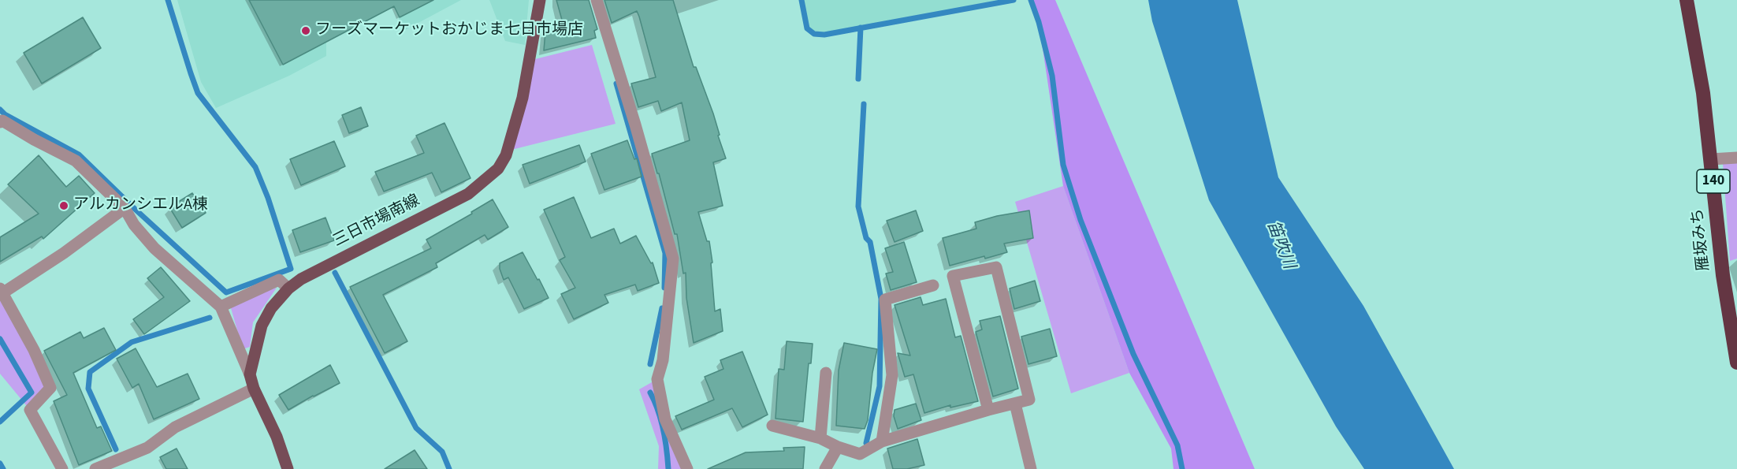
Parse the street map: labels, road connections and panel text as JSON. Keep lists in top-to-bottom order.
{
  "streets": {
    "highway": ["140", "雁坂みち"],
    "main road": ["三日市場南線"]
  },
  "water": ["笛吹川"],
  "places": ["フーズマーケットおかじま七日市場店", "アルカンシエルA棟"]
}
